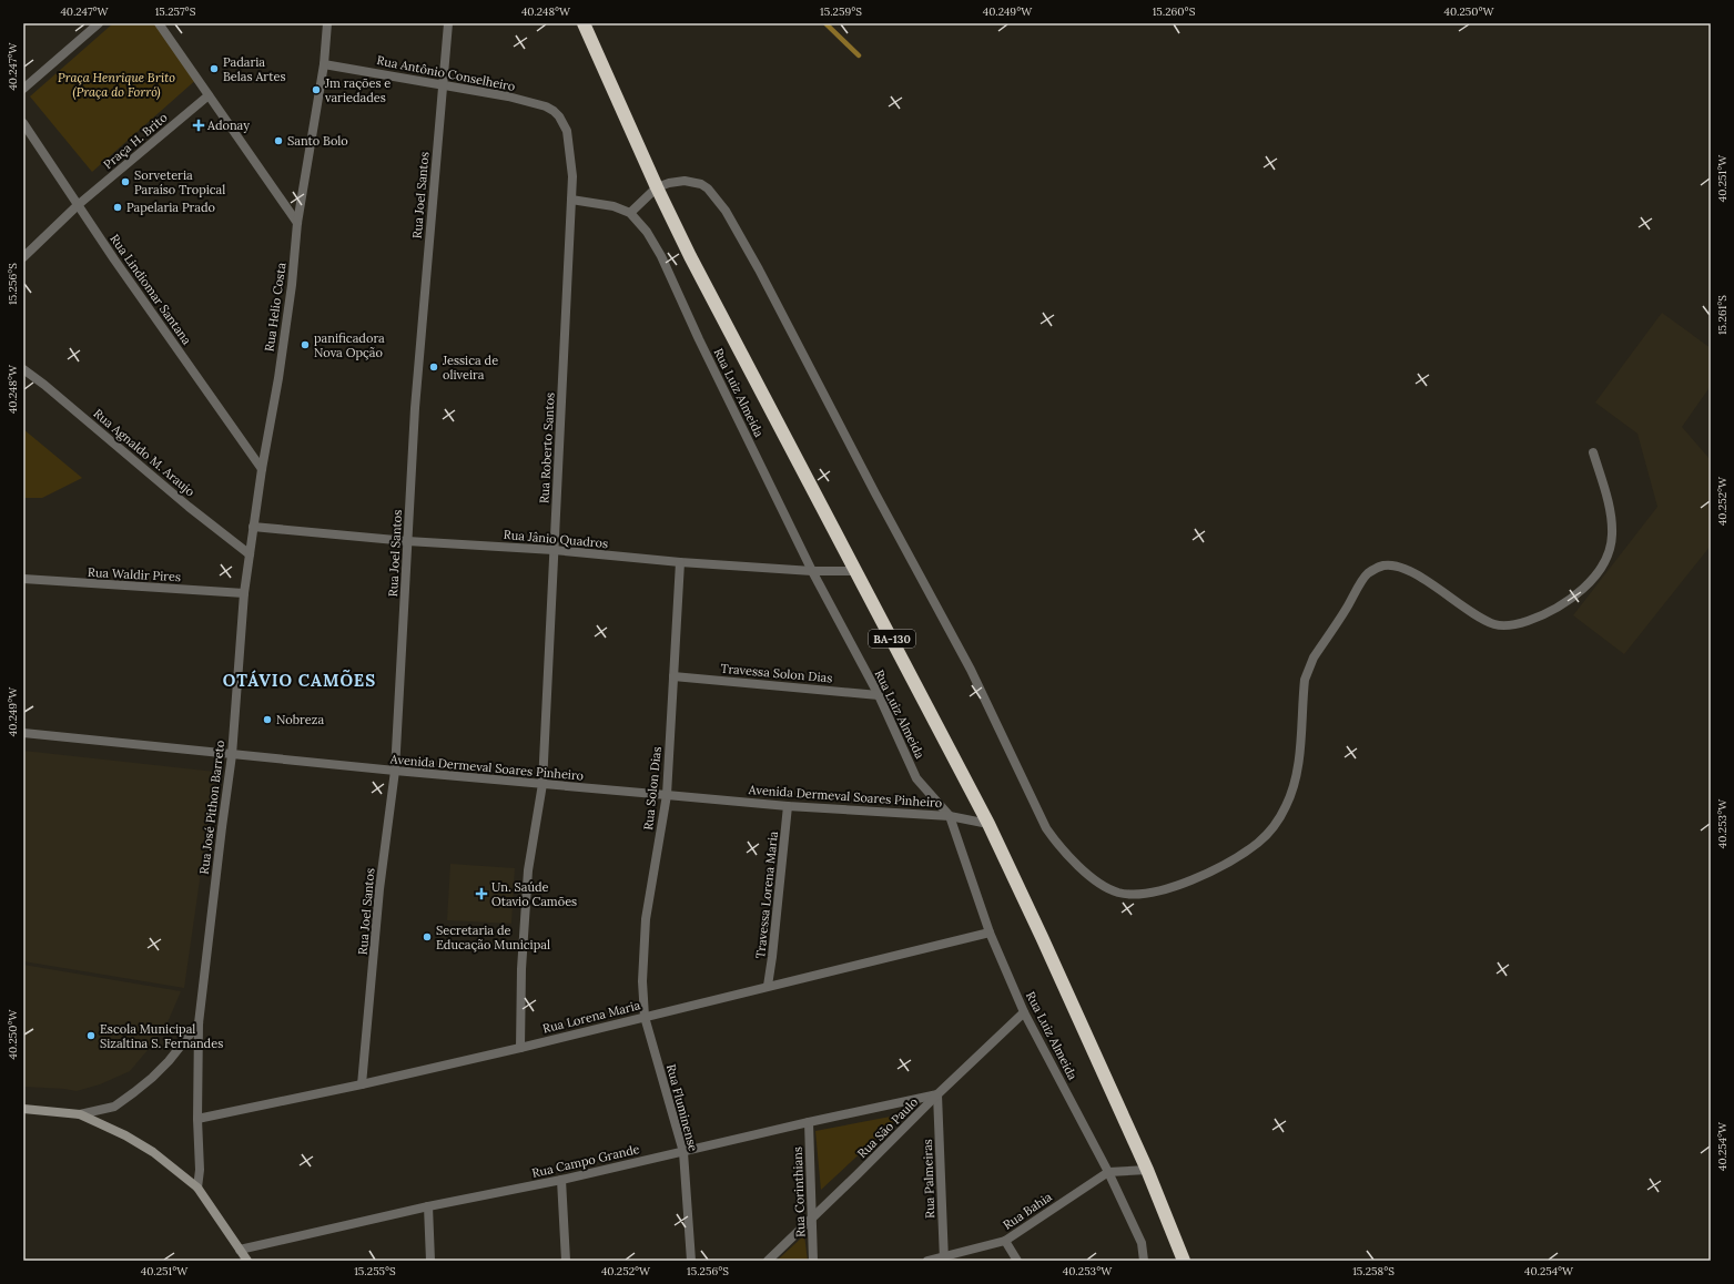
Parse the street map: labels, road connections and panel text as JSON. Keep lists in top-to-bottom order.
{
  "streets": {
    "highway": ["BA-130"],
    "street": [
      "Rua Antônio Conselheiro",
      "Praça H. Brito",
      "Rua Joel Santos",
      "Rua Lindiomar Santana",
      "Rua Helio Costa",
      "Rua Luiz Almeida",
      "Rua Roberto Santos",
      "Rua Agnaldo M. Araujo",
      "Rua Jânio Quadros",
      "Rua Waldir Pires",
      "Travessa Solon Dias",
      "Avenida Dermeval Soares Pinheiro",
      "Rua Solon Dias",
      "Rua José Pithon Barreto",
      "Travessa Lorena Maria",
      "Rua Lorena Maria",
      "Rua Fluminense",
      "Rua São Paulo",
      "Rua Campo Grande",
      "Rua Palmeiras",
      "Rua Corinthians",
      "Rua Bahia"
    ]
  },
  "crossings": [
    ["Rua Antônio Conselheiro", "Rua Joel Santos"],
    ["Rua Antônio Conselheiro", "Rua Helio Costa"],
    ["Rua Antônio Conselheiro", "Rua Roberto Santos"],
    ["Praça H. Brito", "Rua Lindiomar Santana"],
    ["Rua Joel Santos", "Rua Jânio Quadros"],
    ["Rua Joel Santos", "Avenida Dermeval Soares Pinheiro"],
    ["Rua Joel Santos", "Rua Lorena Maria"],
    ["Rua Lindiomar Santana", "Rua Helio Costa"],
    ["Rua Helio Costa", "Rua Agnaldo M. Araujo"],
    ["Rua Helio Costa", "Rua Jânio Quadros"],
    ["Rua Helio Costa", "Rua Waldir Pires"],
    ["Rua Helio Costa", "Rua José Pithon Barreto"],
    ["Rua Luiz Almeida", "Rua Roberto Santos"],
    ["Rua Luiz Almeida", "Rua Jânio Quadros"],
    ["Rua Luiz Almeida", "Travessa Solon Dias"],
    ["Rua Luiz Almeida", "Avenida Dermeval Soares Pinheiro"],
    ["Rua Luiz Almeida", "Rua Lorena Maria"],
    ["Rua Luiz Almeida", "Rua São Paulo"],
    ["Rua Luiz Almeida", "Rua Bahia"],
    ["Rua Roberto Santos", "Rua Jânio Quadros"],
    ["Rua Roberto Santos", "Avenida Dermeval Soares Pinheiro"],
    ["Rua Roberto Santos", "Rua Lorena Maria"],
    ["Rua Jânio Quadros", "BA-130"],
    ["Rua Jânio Quadros", "Rua Solon Dias"],
    ["Rua Waldir Pires", "Rua José Pithon Barreto"],
    ["BA-130", "Avenida Dermeval Soares Pinheiro"],
    ["Travessa Solon Dias", "Rua Solon Dias"],
    ["Avenida Dermeval Soares Pinheiro", "Rua Solon Dias"],
    ["Avenida Dermeval Soares Pinheiro", "Rua José Pithon Barreto"],
    ["Avenida Dermeval Soares Pinheiro", "Travessa Lorena Maria"],
    ["Rua Solon Dias", "Rua Lorena Maria"],
    ["Rua Solon Dias", "Rua Fluminense"],
    ["Rua José Pithon Barreto", "Rua Lorena Maria"],
    ["Travessa Lorena Maria", "Rua Lorena Maria"],
    ["Rua Lorena Maria", "Rua Fluminense"],
    ["Rua Fluminense", "Rua Campo Grande"],
    ["Rua São Paulo", "Rua Campo Grande"],
    ["Rua São Paulo", "Rua Palmeiras"],
    ["Rua São Paulo", "Rua Corinthians"],
    ["Rua Campo Grande", "Rua Palmeiras"],
    ["Rua Campo Grande", "Rua Corinthians"],
    ["Rua Palmeiras", "Rua Bahia"]
  ],
  "districts": ["OTÁVIO CAMÕES"],
  "parks": ["Praça Henrique Brito (Praça do Forró)"],
  "places": {
    "other": [
      "Padaria Belas Artes",
      "Jm rações e variedades",
      "Santo Bolo",
      "Sorveteria Paraíso Tropical",
      "Papelaria Prado",
      "panificadora Nova Opção",
      "Jessica de oliveira",
      "Nobreza",
      "Secretaria de Educação Municipal",
      "Escola Municipal Sizaltina S. Fernandes"
    ],
    "health": ["Adonay", "Un. Saúde Otavio Camões"]
  },
  "coordinates": [
    "40.247°W",
    "15.257°S",
    "40.248°W",
    "15.259°S",
    "40.249°W",
    "15.260°S",
    "40.250°W",
    "40.251°W",
    "15.256°S",
    "15.261°S",
    "40.252°W",
    "40.253°W",
    "40.254°W",
    "15.255°S",
    "15.258°S"
  ]
}
